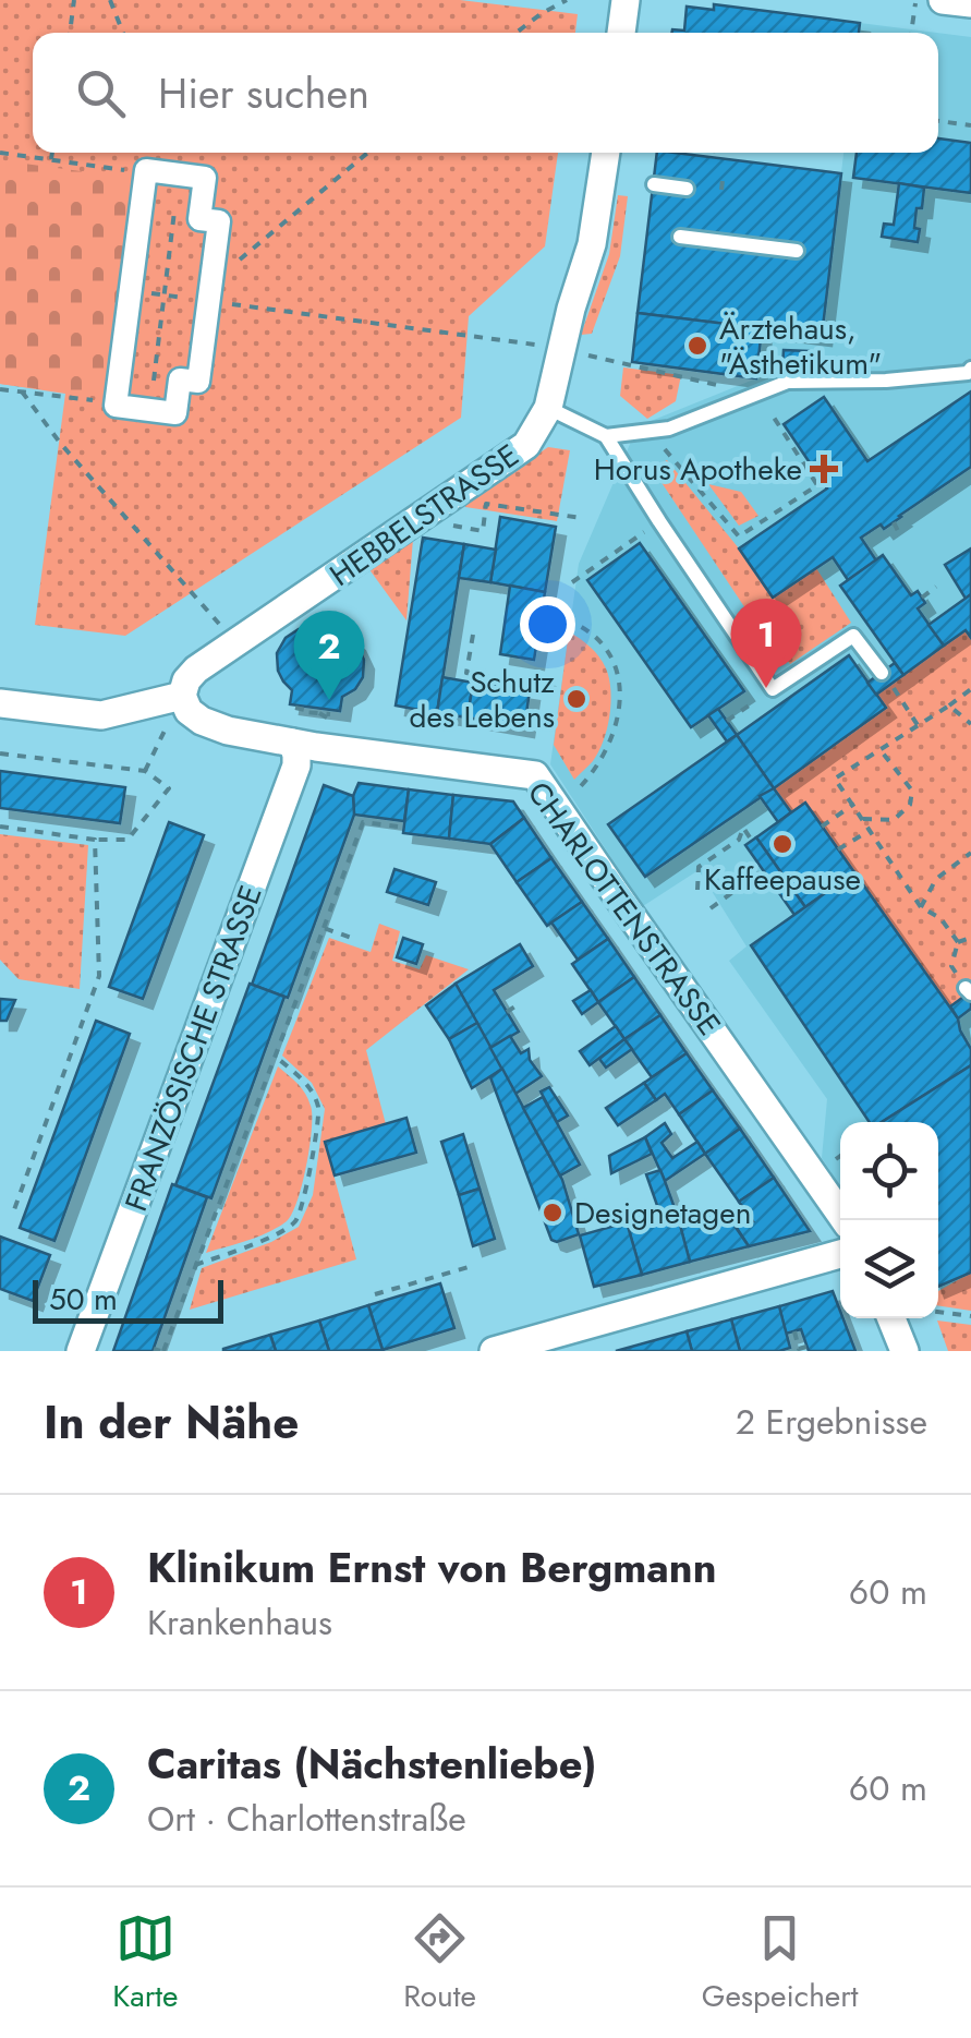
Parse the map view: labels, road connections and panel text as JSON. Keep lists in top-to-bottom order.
{
  "streets": {
    "street": ["HEBBELSTRASSE", "CHARLOTTENSTRASSE", "FRANZÖSISCHE STRASSE"]
  },
  "crossings": [
    ["HEBBELSTRASSE", "CHARLOTTENSTRASSE"],
    ["CHARLOTTENSTRASSE", "FRANZÖSISCHE STRASSE"]
  ],
  "places": {
    "other": [
      "Ärztehaus, \"Ästhetikum\"",
      "Schutz des Lebens",
      "Kaffeepause",
      "Designetagen"
    ],
    "health": ["Horus Apotheke"]
  },
  "scale_bar": "50 m",
  "page": {
    "search": "Hier suchen",
    "pins": ["1", "2"],
    "scale": "50 m",
    "heading": ["In der Nähe", "2 Ergebnisse"],
    "list": [
      {
        "mark": "1",
        "name": "Klinikum Ernst von Bergmann",
        "note": "Krankenhaus",
        "value": "60 m"
      },
      {
        "mark": "2",
        "name": "Caritas (Nächstenliebe)",
        "note": "Ort · Charlottenstraße",
        "value": "60 m"
      }
    ],
    "nav": ["Karte", "Route", "Gespeichert"]
  }
}
